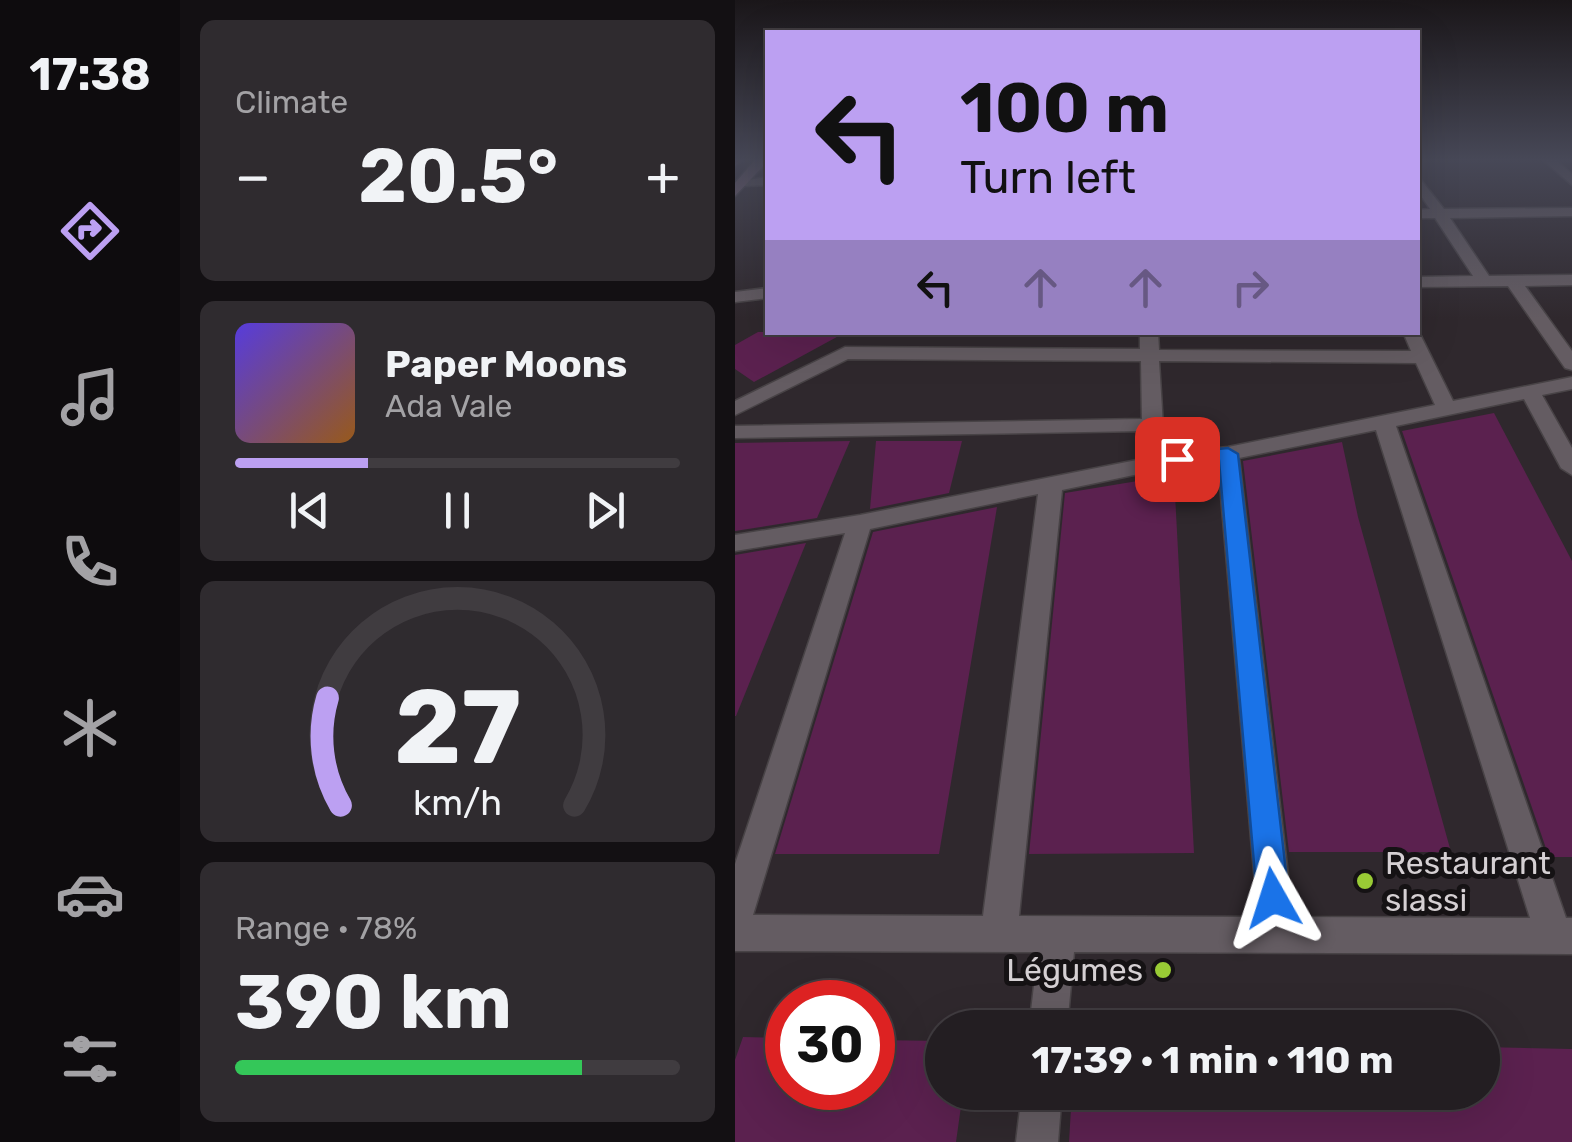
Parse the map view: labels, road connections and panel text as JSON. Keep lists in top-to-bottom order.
{
  "places": ["Restaurant slassi", "Légumes"],
  "page": {
    "tabs": "17:38",
    "tile": [
      "Climate",
      ["Range · 78%", "390 km"]
    ],
    "turn": ["100 m", "Turn left"],
    "heat": ["−", "20.5°", "+"],
    "song": ["Paper Moons", "Ada Vale"],
    "limit": "30",
    "trip": "17:39 · 1 min · 110 m",
    "gauge": ["27", "km/h"]
  }
}
